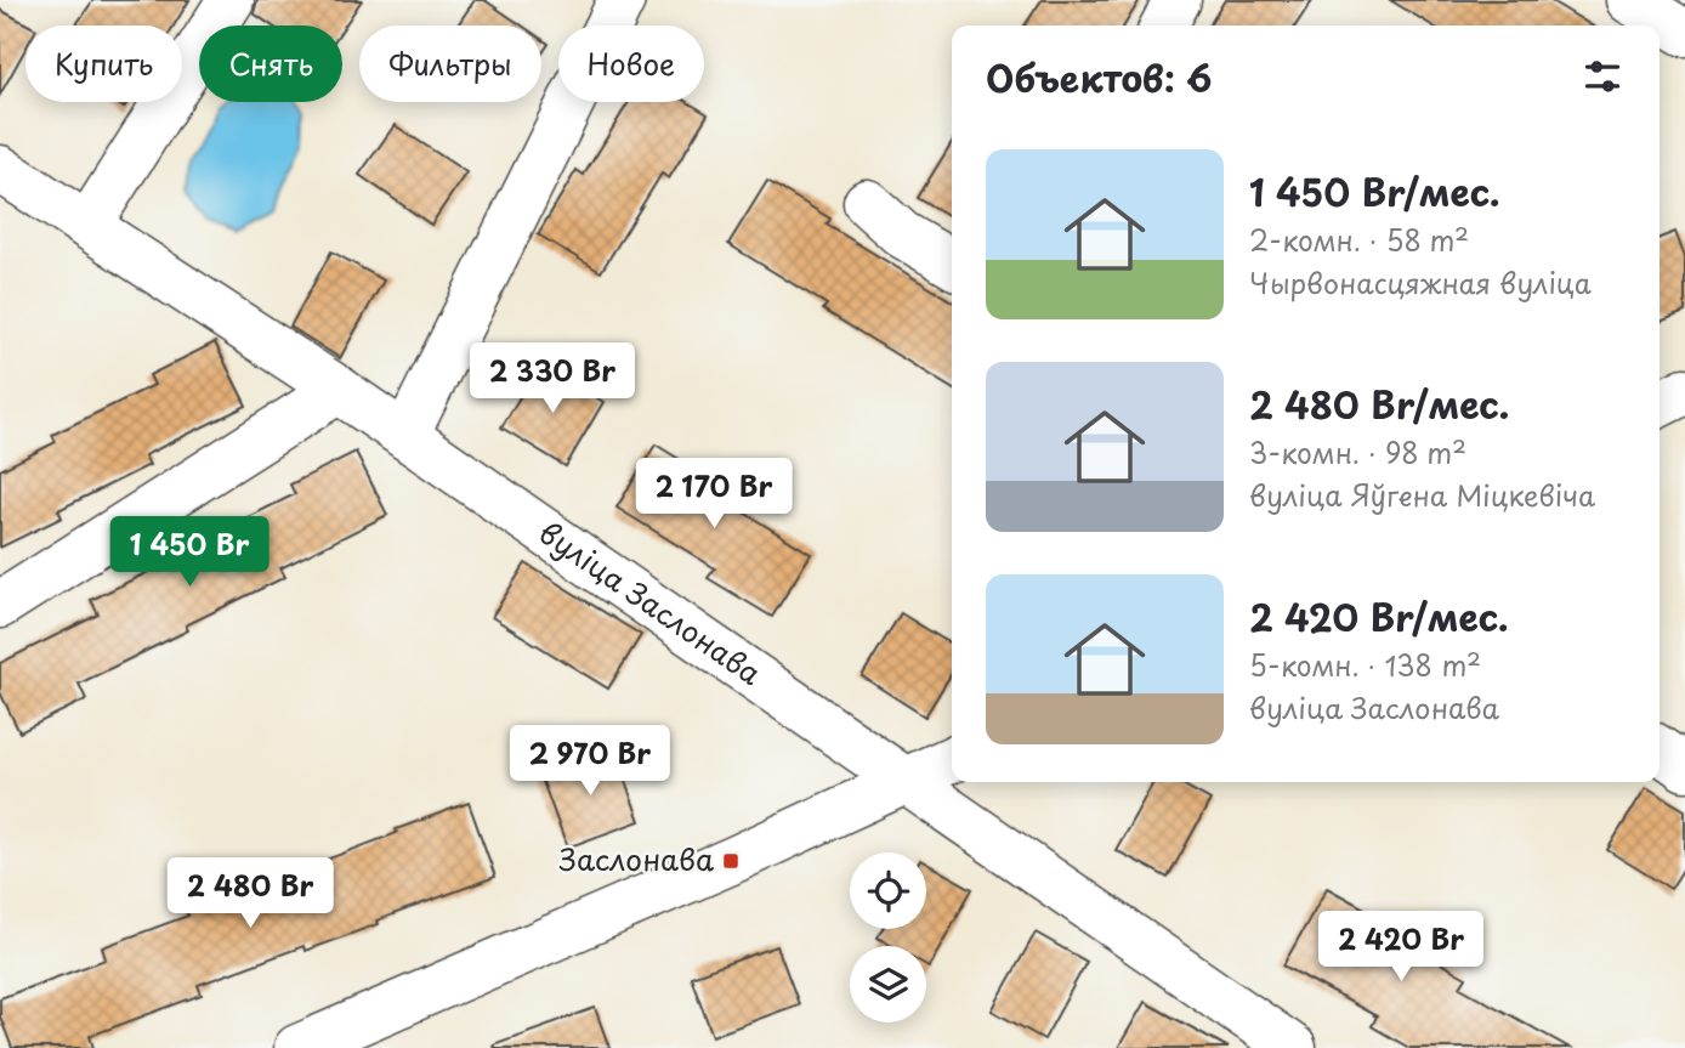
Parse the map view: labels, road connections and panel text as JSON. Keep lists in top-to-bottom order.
{
  "streets": {
    "street": ["вуліца Заслонава"]
  },
  "places": {
    "transit": ["Заслонава"]
  },
  "page": {
    "chip": [
      "Купить",
      "Снять",
      "Фильтры",
      "Новое"
    ],
    "heading": "Объектов: 6",
    "list": [
      {
        "name": "1 450 Br/мес.",
        "note": "2-комн. · 58 m² · Чырвонасцяжная вуліца"
      },
      {
        "name": "2 480 Br/мес.",
        "note": "3-комн. · 98 m² · вуліца Яўгена Міцкевіча"
      },
      {
        "name": "2 420 Br/мес.",
        "note": "5-комн. · 138 m² · вуліца Заслонава"
      }
    ],
    "price": [
      "2 330 Br",
      "2 170 Br",
      "1 450 Br",
      "2 970 Br",
      "2 480 Br",
      "2 420 Br"
    ]
  }
}
